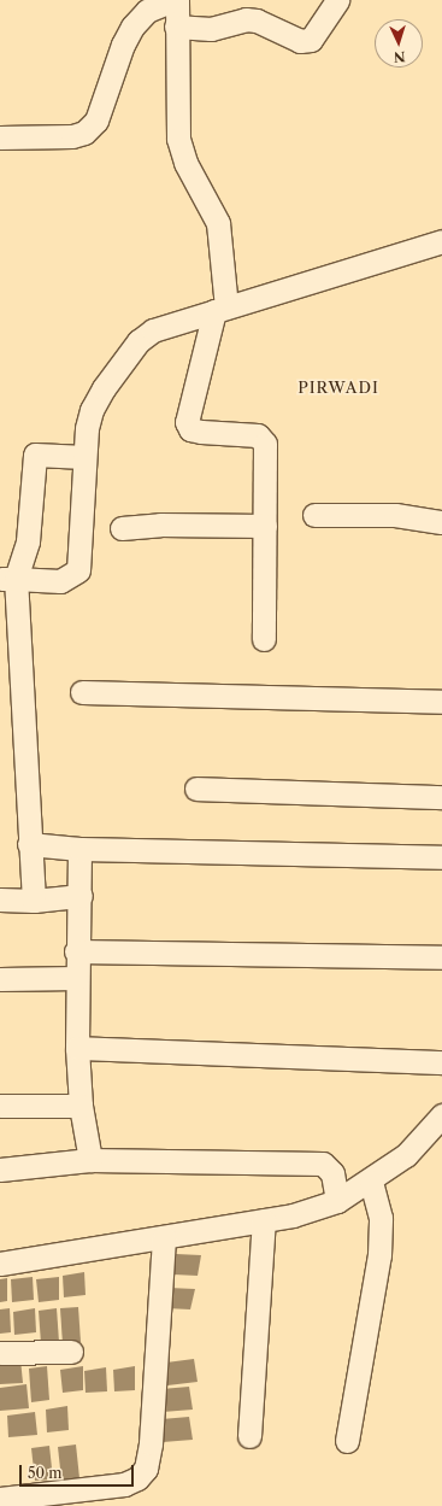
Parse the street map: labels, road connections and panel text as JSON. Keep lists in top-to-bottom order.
{
  "districts": ["PIRWADI"],
  "scale_bar": "50 m",
  "north": "bottom"
}
